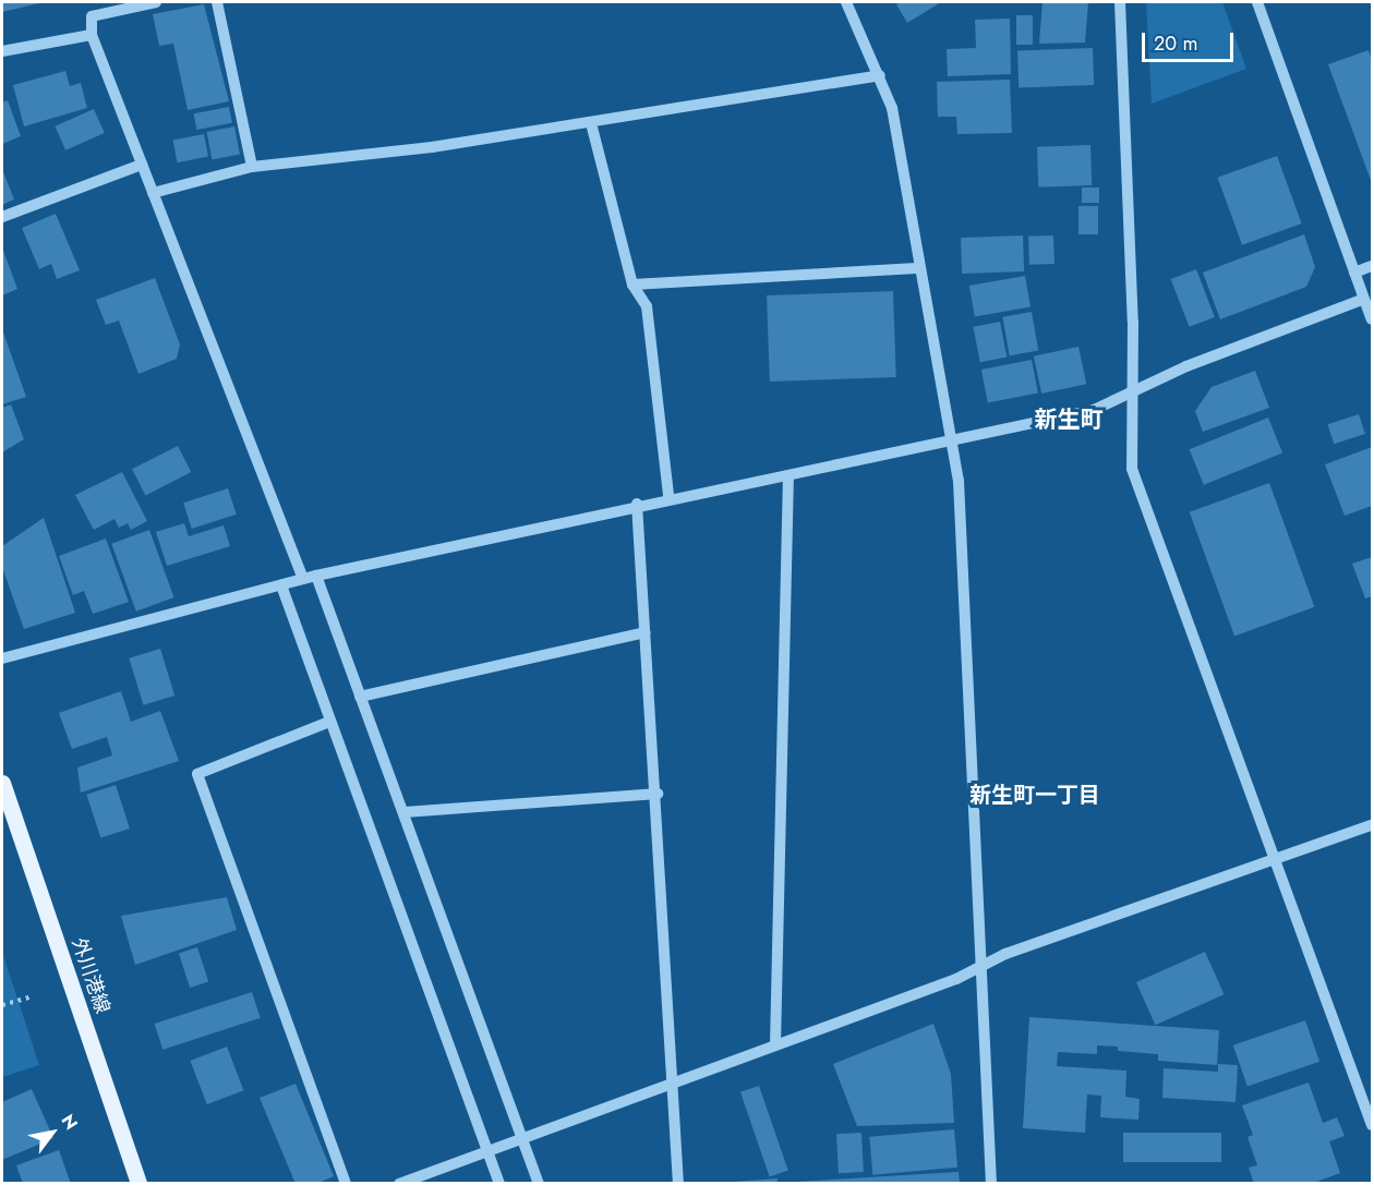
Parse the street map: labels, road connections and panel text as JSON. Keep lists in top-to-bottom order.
{
  "streets": {
    "main road": ["外川港線"]
  },
  "districts": ["新生町", "新生町一丁目"],
  "scale_bar": "20 m",
  "north": "top right"
}
